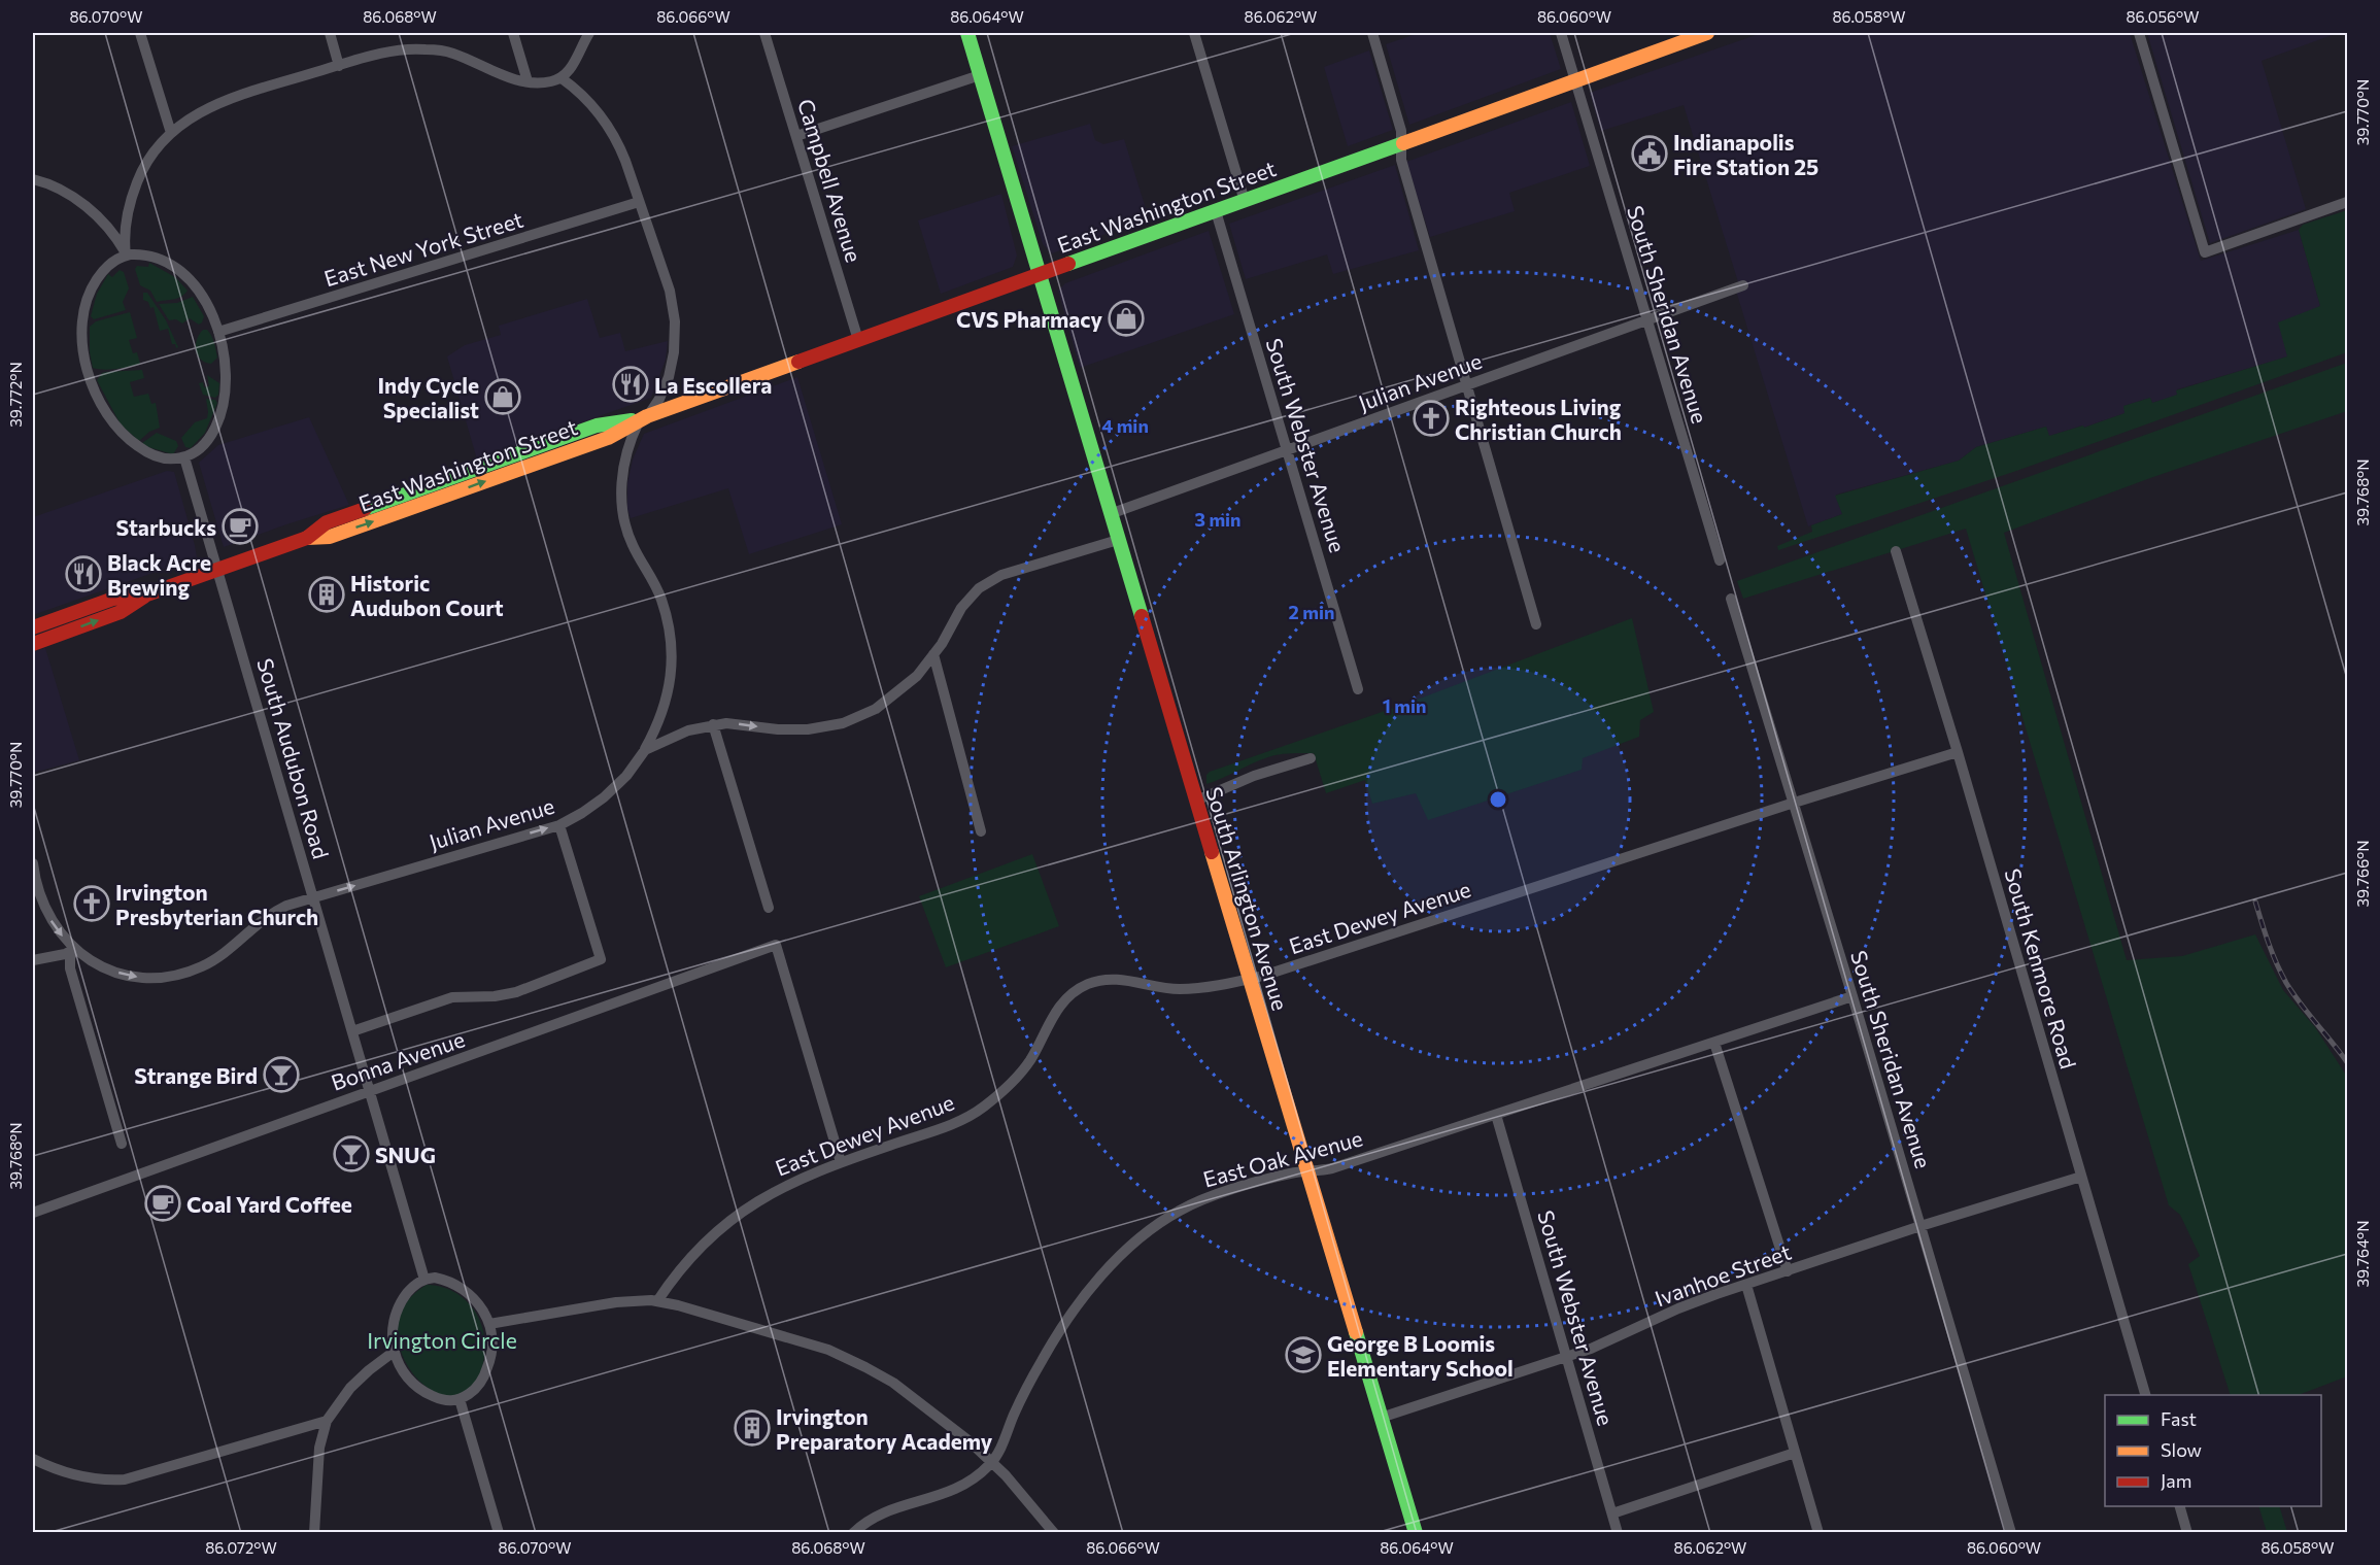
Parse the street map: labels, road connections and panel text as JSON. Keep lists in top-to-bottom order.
{
  "streets": {
    "main road": ["East Washington Street", "South Arlington Avenue"],
    "street": [
      "Campbell Avenue",
      "East New York Street",
      "South Sheridan Avenue",
      "Julian Avenue",
      "South Webster Avenue",
      "South Audubon Road",
      "East Dewey Avenue",
      "South Kenmore Road",
      "Bonna Avenue",
      "East Oak Avenue",
      "Ivanhoe Street"
    ]
  },
  "crossings": [
    ["Campbell Avenue", "East Washington Street"],
    ["East Washington Street", "South Sheridan Avenue"],
    ["East Washington Street", "South Webster Avenue"],
    ["East Washington Street", "South Audubon Road"],
    ["East Washington Street", "South Arlington Avenue"],
    ["East New York Street", "South Audubon Road"],
    ["South Sheridan Avenue", "Julian Avenue"],
    ["South Sheridan Avenue", "East Dewey Avenue"],
    ["South Sheridan Avenue", "East Oak Avenue"],
    ["South Sheridan Avenue", "Ivanhoe Street"],
    ["Julian Avenue", "South Webster Avenue"],
    ["Julian Avenue", "South Audubon Road"],
    ["Julian Avenue", "South Arlington Avenue"],
    ["South Webster Avenue", "East Oak Avenue"],
    ["South Webster Avenue", "Ivanhoe Street"],
    ["South Audubon Road", "Bonna Avenue"],
    ["South Arlington Avenue", "East Dewey Avenue"],
    ["South Arlington Avenue", "East Oak Avenue"],
    ["South Arlington Avenue", "Ivanhoe Street"],
    ["East Dewey Avenue", "South Kenmore Road"],
    ["East Dewey Avenue", "Bonna Avenue"],
    ["South Kenmore Road", "Ivanhoe Street"]
  ],
  "one_way": ["Julian Avenue"],
  "parks": ["Irvington Circle"],
  "places": {
    "public building": ["Indianapolis Fire Station 25"],
    "shop": ["CVS Pharmacy", "Indy Cycle Specialist"],
    "restaurant": ["La Escollera", "Black Acre Brewing"],
    "church": ["Righteous Living Christian Church", "Irvington Presbyterian Church"],
    "cafe": ["Starbucks", "Coal Yard Coffee"],
    "building": ["Historic Audubon Court", "Irvington Preparatory Academy"],
    "bar": ["Strange Bird", "SNUG"],
    "school or university": ["George B Loomis Elementary School"]
  },
  "legend": ["Fast", "Slow", "Jam"],
  "coordinates": [
    "86.070°W",
    "86.068°W",
    "86.066°W",
    "86.064°W",
    "86.062°W",
    "86.060°W",
    "86.058°W",
    "86.056°W",
    "39.770°N",
    "39.772°N",
    "39.768°N",
    "39.766°N",
    "39.764°N",
    "86.072°W"
  ],
  "rings": [
    "4 min",
    "3 min",
    "2 min",
    "1 min"
  ]
}
